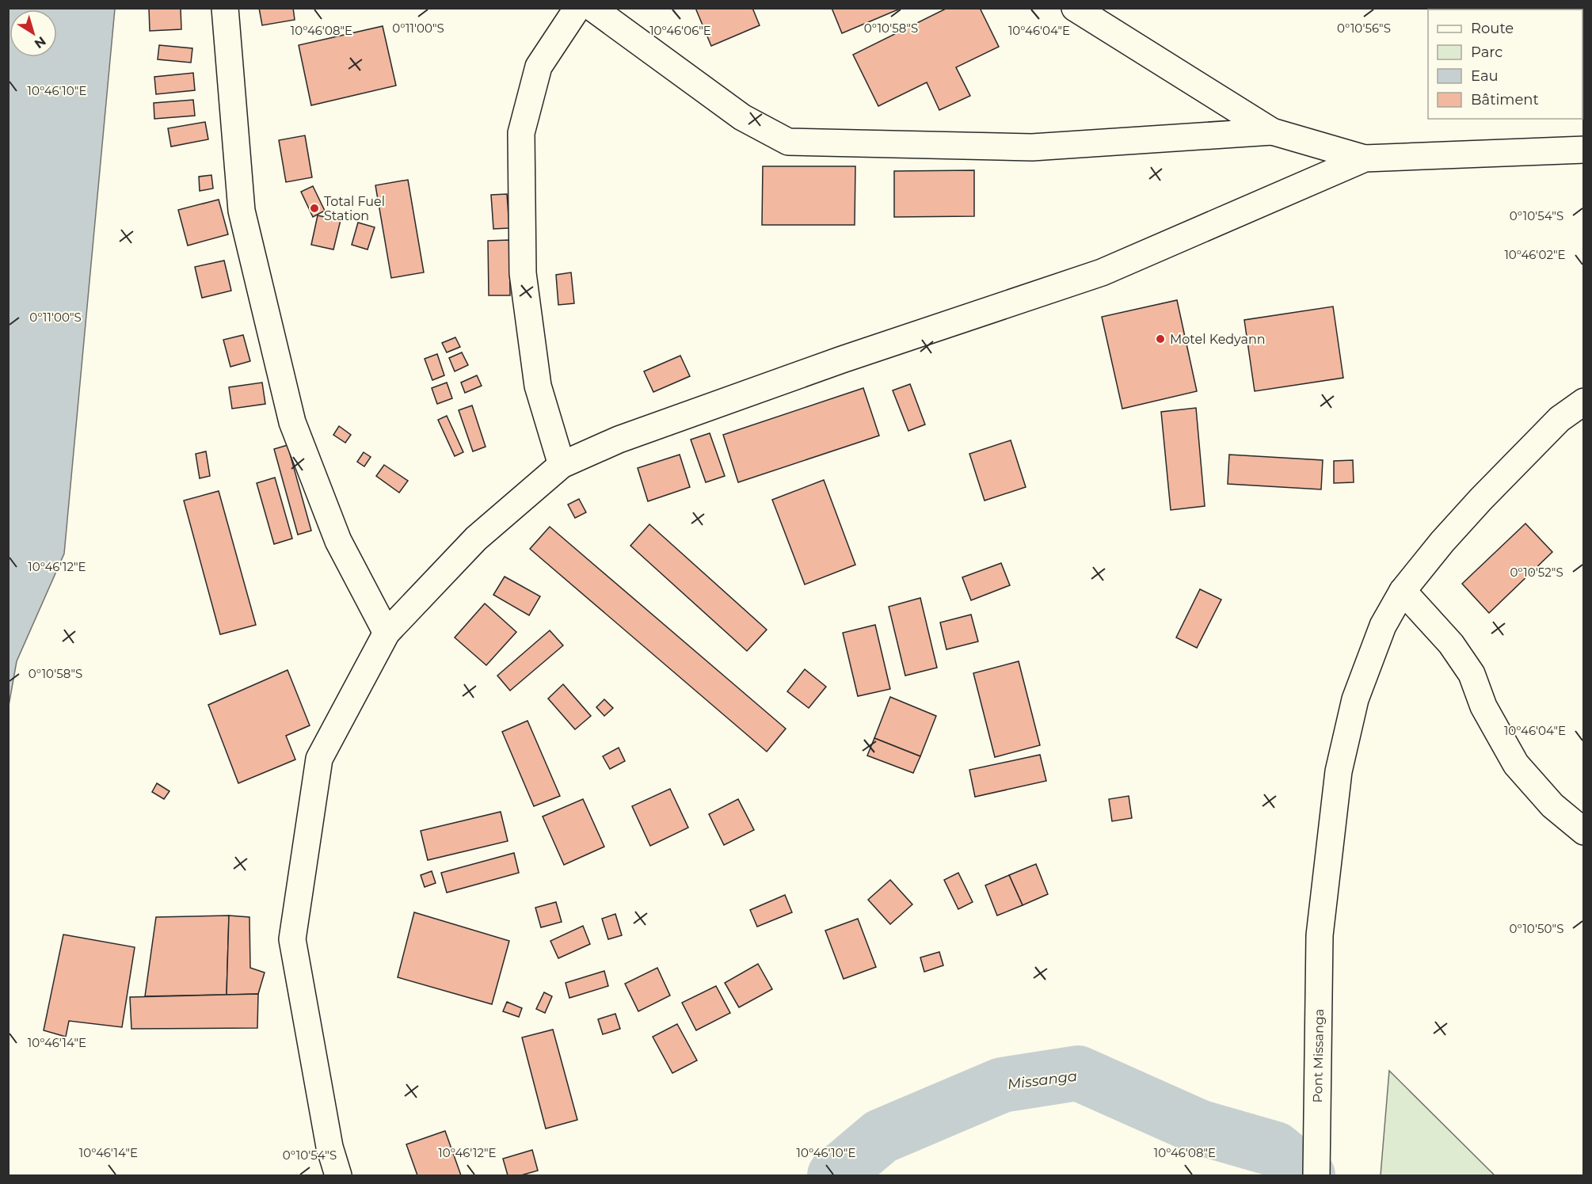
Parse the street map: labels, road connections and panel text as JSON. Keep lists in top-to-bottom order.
{
  "streets": {
    "main road": ["Pont Missanga"]
  },
  "water": ["Missanga"],
  "places": ["Total Fuel Station", "Motel Kedyann"],
  "legend": [
    "Route",
    "Parc",
    "Eau",
    "Bâtiment"
  ],
  "north": "bottom right",
  "coordinates": [
    "0°11'00\"S",
    "0°10'58\"S",
    "0°10'56\"S",
    "10°46'08\"E",
    "10°46'06\"E",
    "10°46'04\"E",
    "10°46'10\"E",
    "0°10'54\"S",
    "10°46'02\"E",
    "10°46'12\"E",
    "0°10'52\"S",
    "0°10'50\"S",
    "10°46'14\"E"
  ]
}
